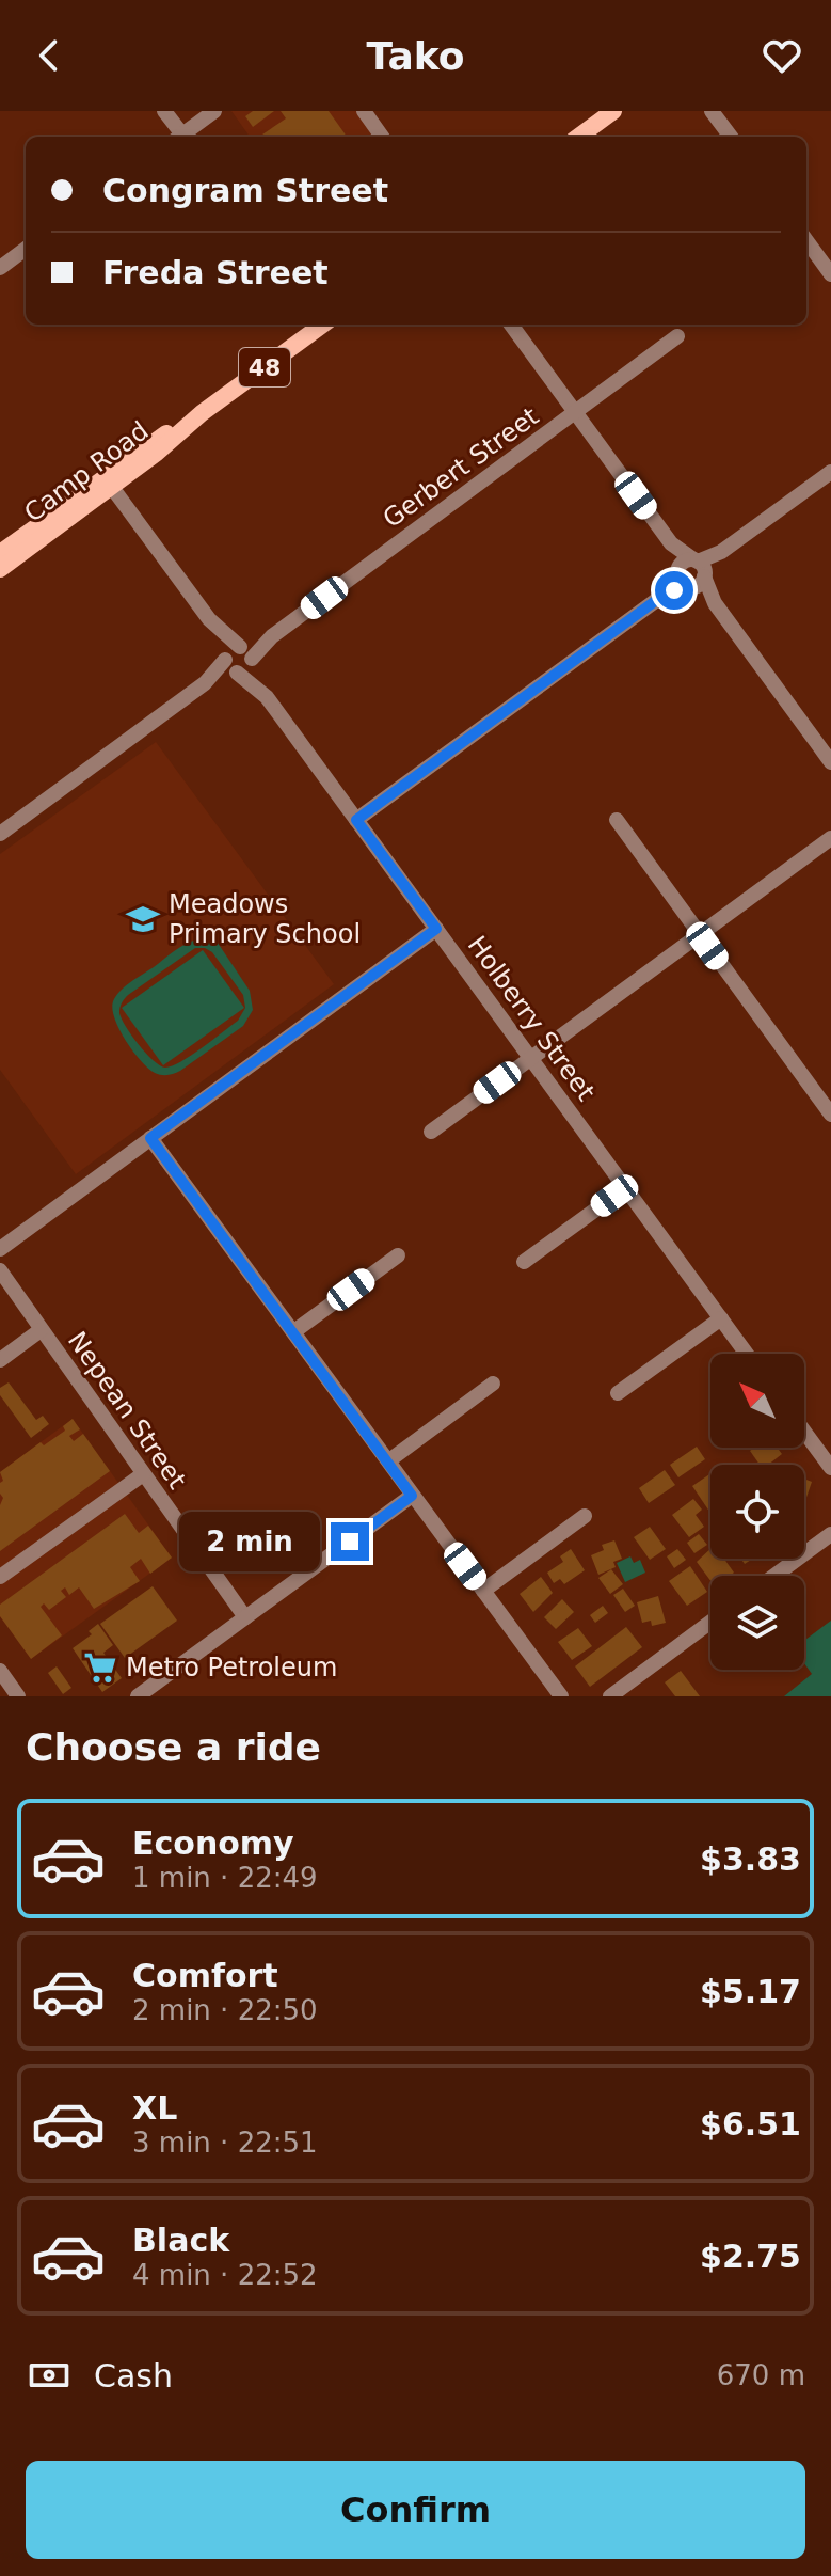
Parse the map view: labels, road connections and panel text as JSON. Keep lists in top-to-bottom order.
{
  "streets": {
    "main road": ["48", "Camp Road"],
    "street": ["Gerbert Street", "Holberry Street", "Nepean Street"]
  },
  "crossings": [
    ["Gerbert Street", "Holberry Street"],
    ["Camp Road", "Holberry Street"]
  ],
  "places": {
    "school or university": ["Meadows Primary School"],
    "supermarket": ["Metro Petroleum"]
  },
  "north": "top left",
  "page": {
    "header": "Tako",
    "banner": ["Congram Street", "Freda Street"],
    "bubble": "2 min",
    "heading": "Choose a ride",
    "list": [
      {
        "name": "Economy",
        "note": "1 min · 22:49",
        "value": "$3.83"
      },
      {
        "name": "Comfort",
        "note": "2 min · 22:50",
        "value": "$5.17"
      },
      {
        "name": "XL",
        "note": "3 min · 22:51",
        "value": "$6.51"
      },
      {
        "name": "Black",
        "note": "4 min · 22:52",
        "value": "$2.75"
      }
    ],
    "pay": ["Cash", "670 m"],
    "buttons": "Confirm"
  }
}
